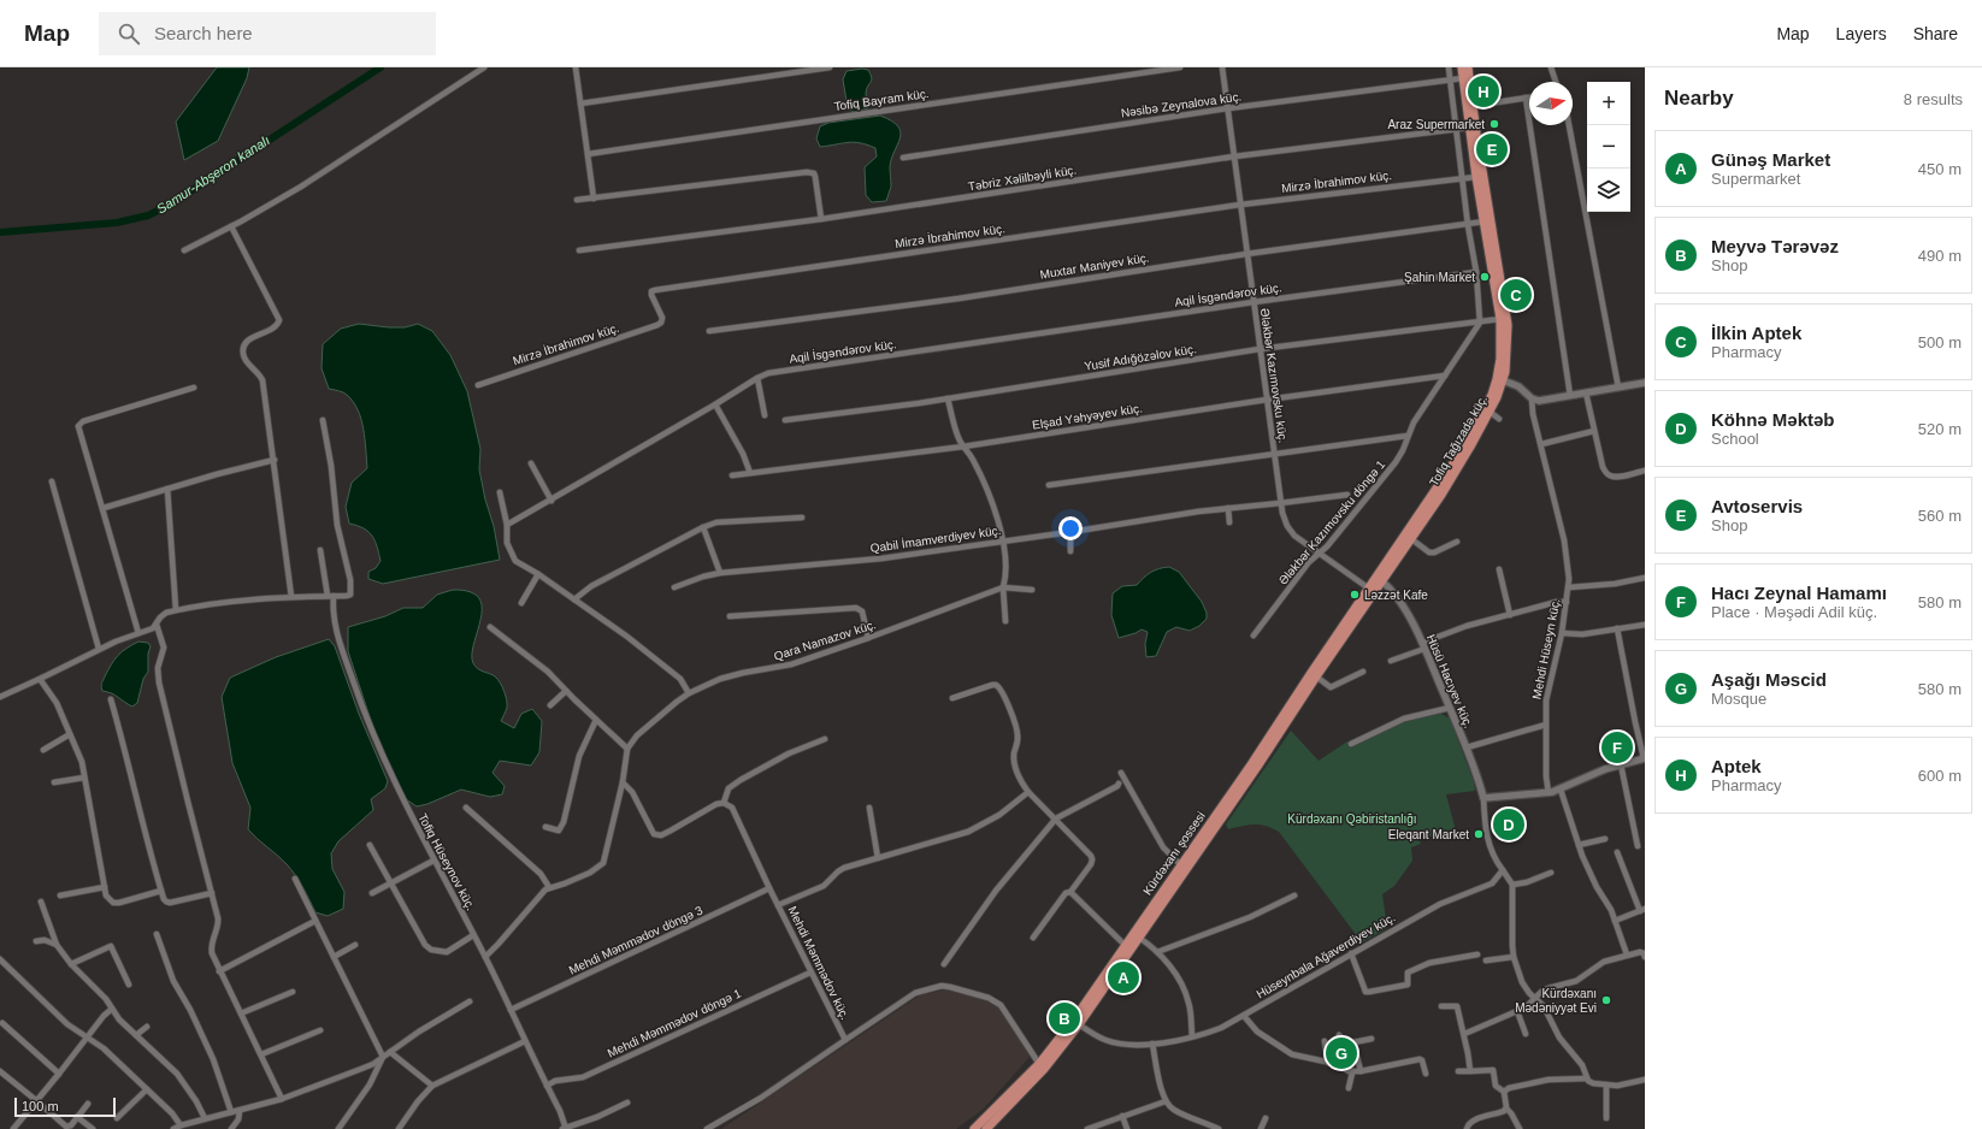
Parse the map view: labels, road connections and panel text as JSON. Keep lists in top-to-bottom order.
{
  "streets": {
    "main road": ["Tofiq Tağızadə küç.", "Kürdəxanı şossesi"],
    "street": [
      "Tofiq Bayram küç.",
      "Nəsibə Zeynalova küç.",
      "Təbriz Xəlilbəyli küç.",
      "Mirzə İbrahimov küç.",
      "Muxtar Maniyev küç.",
      "Aqil İsgəndərov küç.",
      "Yusif Adığözəlov küç.",
      "Ələkbər Kazımovsku küç.",
      "Elşad Yəhyəyev küç.",
      "Ələkbər Kazımovsku döngə 1",
      "Qabil İmamverdiyev küç.",
      "Qara Namazov küç.",
      "Mehdi Hüseyn küç.",
      "Hüsü Hacıyev küç.",
      "Tofiq Hüseynov küç.",
      "Mehdi Məmmədov döngə 3",
      "Hüseynbala Ağaverdiyev küç.",
      "Mehdi Məmmədov küç.",
      "Mehdi Məmmədov döngə 1"
    ]
  },
  "crossings": [
    ["Nəsibə Zeynalova küç.", "Ələkbər Kazımovsku küç."],
    ["Nəsibə Zeynalova küç.", "Tofiq Tağızadə küç."],
    ["Təbriz Xəlilbəyli küç.", "Ələkbər Kazımovsku küç."],
    ["Təbriz Xəlilbəyli küç.", "Tofiq Tağızadə küç."],
    ["Mirzə İbrahimov küç.", "Ələkbər Kazımovsku küç."],
    ["Mirzə İbrahimov küç.", "Tofiq Tağızadə küç."],
    ["Muxtar Maniyev küç.", "Ələkbər Kazımovsku küç."],
    ["Muxtar Maniyev küç.", "Tofiq Tağızadə küç."],
    ["Aqil İsgəndərov küç.", "Ələkbər Kazımovsku küç."],
    ["Yusif Adığözəlov küç.", "Ələkbər Kazımovsku küç."],
    ["Yusif Adığözəlov küç.", "Tofiq Tağızadə küç."],
    ["Yusif Adığözəlov küç.", "Ələkbər Kazımovsku döngə 1"],
    ["Ələkbər Kazımovsku küç.", "Elşad Yəhyəyev küç."],
    ["Ələkbər Kazımovsku küç.", "Ələkbər Kazımovsku döngə 1"],
    ["Ələkbər Kazımovsku küç.", "Qabil İmamverdiyev küç."],
    ["Ələkbər Kazımovsku küç.", "Kürdəxanı şossesi"],
    ["Elşad Yəhyəyev küç.", "Ələkbər Kazımovsku döngə 1"],
    ["Tofiq Tağızadə küç.", "Hüsü Hacıyev küç."],
    ["Tofiq Tağızadə küç.", "Kürdəxanı şossesi"],
    ["Hüsü Hacıyev küç.", "Kürdəxanı şossesi"],
    ["Kürdəxanı şossesi", "Hüseynbala Ağaverdiyev küç."],
    ["Kürdəxanı şossesi", "Mehdi Məmmədov küç."],
    ["Tofiq Hüseynov küç.", "Mehdi Məmmədov döngə 3"],
    ["Tofiq Hüseynov küç.", "Mehdi Məmmədov döngə 1"],
    ["Mehdi Məmmədov döngə 3", "Mehdi Məmmədov küç."],
    ["Mehdi Məmmədov küç.", "Mehdi Məmmədov döngə 1"]
  ],
  "water": ["Samur-Abşeron kanalı"],
  "parks": ["Kürdəxanı Qəbiristanlığı"],
  "places": [
    "Araz Supermarket",
    "Şahin Market",
    "Ləzzət Kafe",
    "Eleqant Market",
    "Kürdəxanı Mədəniyyət Evi"
  ],
  "scale_bar": "100 m",
  "north": "right",
  "page": {
    "header": "Map",
    "search": "Search here",
    "nav": ["Map", "Layers", "Share"],
    "heading": ["Nearby", "8 results"],
    "pins": [
      "H",
      "E",
      "C",
      "F",
      "D",
      "A",
      "B",
      "G"
    ],
    "map_buttons": ["+", "−"],
    "list": [
      {
        "mark": "A",
        "name": "Günəş Market",
        "note": "Supermarket",
        "value": "450 m"
      },
      {
        "mark": "B",
        "name": "Meyvə Tərəvəz",
        "note": "Shop",
        "value": "490 m"
      },
      {
        "mark": "C",
        "name": "İlkin Aptek",
        "note": "Pharmacy",
        "value": "500 m"
      },
      {
        "mark": "D",
        "name": "Köhnə Məktəb",
        "note": "School",
        "value": "520 m"
      },
      {
        "mark": "E",
        "name": "Avtoservis",
        "note": "Shop",
        "value": "560 m"
      },
      {
        "mark": "F",
        "name": "Hacı Zeynal Hamamı",
        "note": "Place · Məşədi Adil küç.",
        "value": "580 m"
      },
      {
        "mark": "G",
        "name": "Aşağı Məscid",
        "note": "Mosque",
        "value": "580 m"
      },
      {
        "mark": "H",
        "name": "Aptek",
        "note": "Pharmacy",
        "value": "600 m"
      }
    ],
    "scale": "100 m"
  }
}
